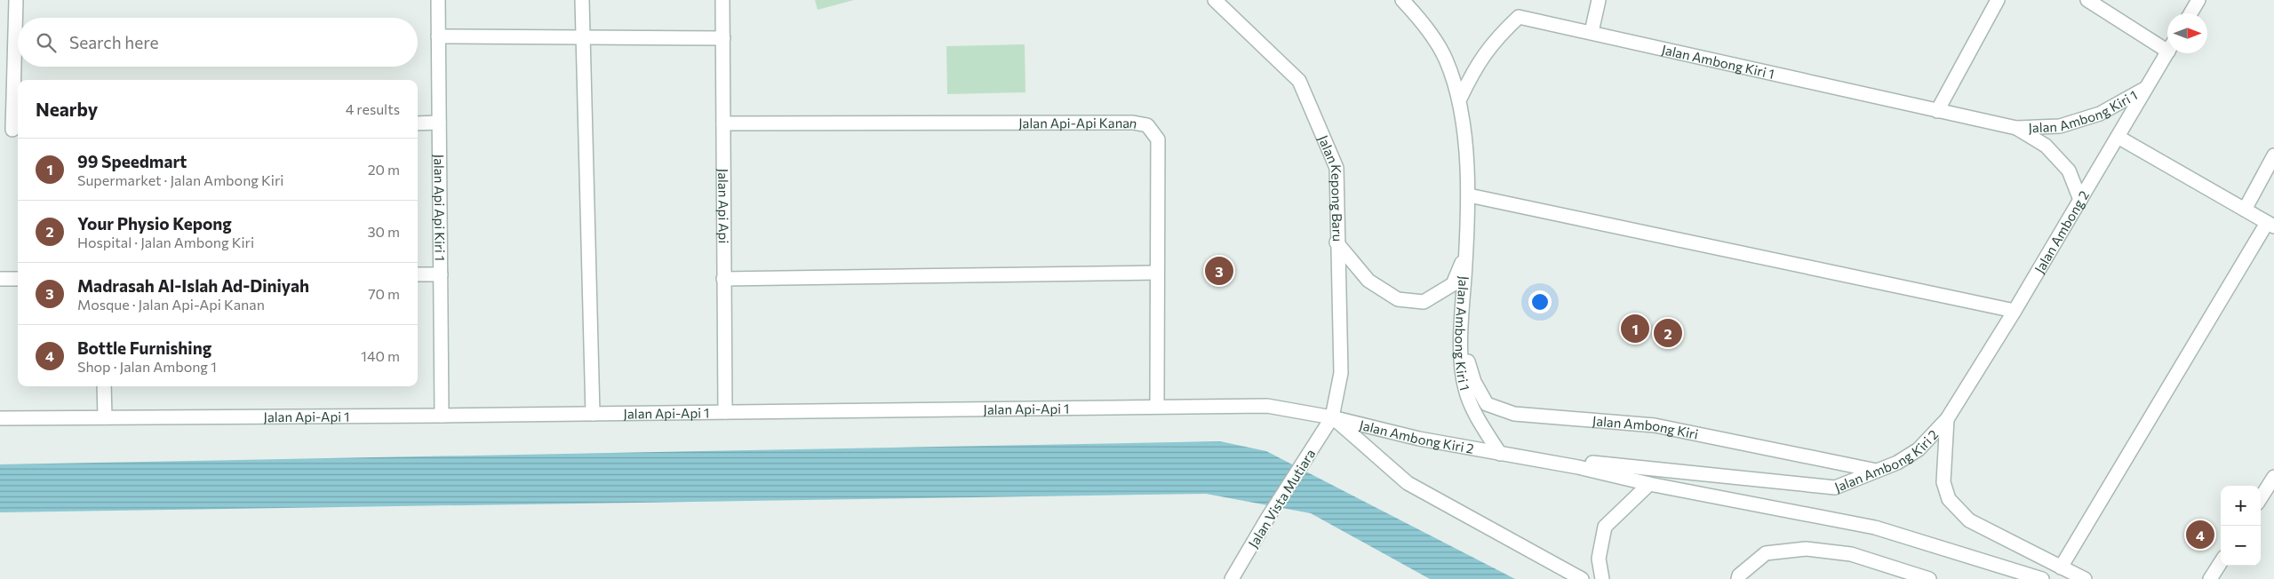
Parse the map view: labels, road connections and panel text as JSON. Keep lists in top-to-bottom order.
{
  "streets": {
    "street": [
      "Jalan Ambong Kiri 1",
      "Jalan Api-Api Kanan",
      "Jalan Kepong Baru",
      "Jalan Api Api",
      "Jalan Api Api Kiri 1",
      "Jalan Ambong 2",
      "Jalan Api-Api 1",
      "Jalan Ambong Kiri",
      "Jalan Ambong Kiri 2",
      "Jalan Vista Mutiara"
    ]
  },
  "crossings": [
    ["Jalan Ambong Kiri 1", "Jalan Ambong 2"],
    ["Jalan Ambong Kiri 1", "Jalan Ambong Kiri"],
    ["Jalan Ambong Kiri 1", "Jalan Ambong Kiri 2"],
    ["Jalan Api-Api Kanan", "Jalan Api Api"],
    ["Jalan Api-Api Kanan", "Jalan Api-Api 1"],
    ["Jalan Kepong Baru", "Jalan Api-Api 1"],
    ["Jalan Kepong Baru", "Jalan Ambong Kiri 2"],
    ["Jalan Kepong Baru", "Jalan Vista Mutiara"],
    ["Jalan Api Api", "Jalan Api-Api 1"],
    ["Jalan Api Api Kiri 1", "Jalan Api-Api 1"],
    ["Jalan Ambong 2", "Jalan Ambong Kiri 2"],
    ["Jalan Api-Api 1", "Jalan Ambong Kiri 2"],
    ["Jalan Api-Api 1", "Jalan Vista Mutiara"],
    ["Jalan Ambong Kiri", "Jalan Ambong Kiri 2"],
    ["Jalan Ambong Kiri 2", "Jalan Vista Mutiara"]
  ],
  "north": "right",
  "page": {
    "search": "Search here",
    "heading": ["Nearby", "4 results"],
    "list": [
      {
        "mark": "1",
        "name": "99 Speedmart",
        "note": "Supermarket · Jalan Ambong Kiri",
        "value": "20 m"
      },
      {
        "mark": "2",
        "name": "Your Physio Kepong",
        "note": "Hospital · Jalan Ambong Kiri",
        "value": "30 m"
      },
      {
        "mark": "3",
        "name": "Madrasah Al-Islah Ad-Diniyah",
        "note": "Mosque · Jalan Api-Api Kanan",
        "value": "70 m"
      },
      {
        "mark": "4",
        "name": "Bottle Furnishing",
        "note": "Shop · Jalan Ambong 1",
        "value": "140 m"
      }
    ],
    "pins": [
      "3",
      "1",
      "2",
      "4"
    ],
    "map_buttons": ["+", "−"]
  }
}
